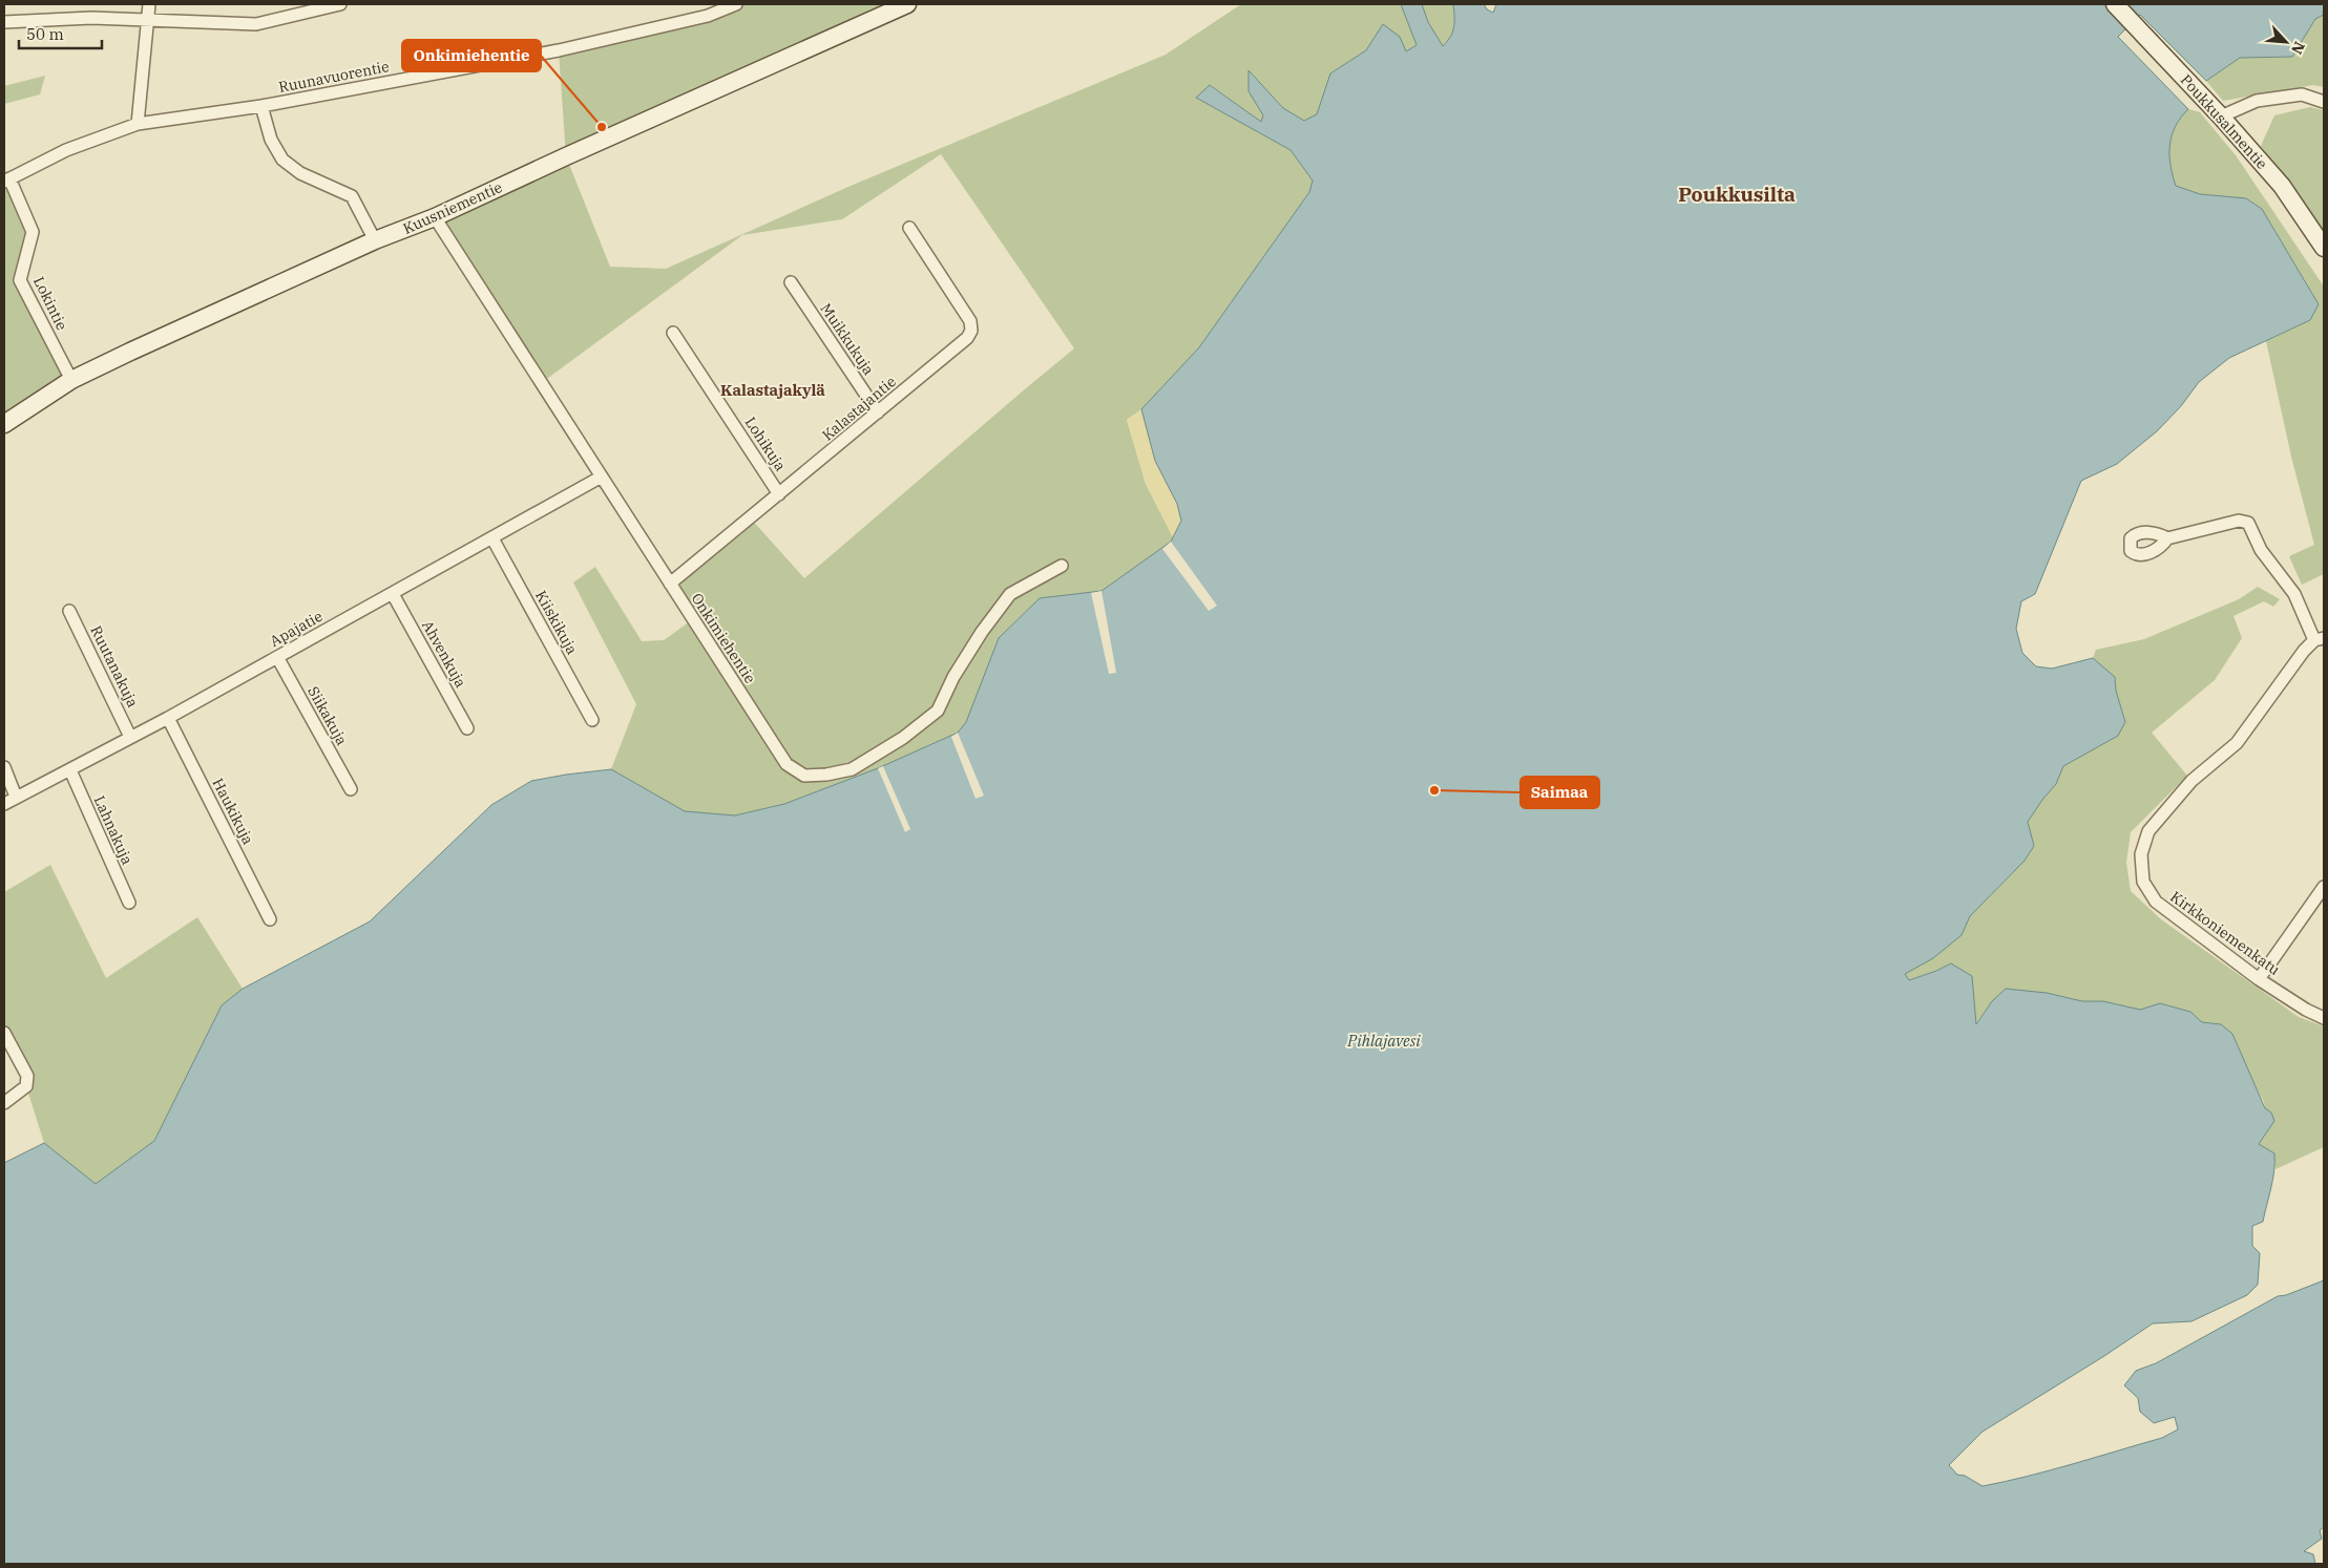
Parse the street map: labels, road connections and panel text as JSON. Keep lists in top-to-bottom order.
{
  "streets": {
    "street": [
      "Ruunavuorentie",
      "Poukkusalmentie",
      "Kuusniementie",
      "Lokintie",
      "Muikkukuja",
      "Kalastajantie",
      "Lohikuja",
      "Kiiskikuja",
      "Apajatie",
      "Onkimiehentie",
      "Ahvenkuja",
      "Ruutanakuja",
      "Siikakuja",
      "Haukikuja",
      "Lahnakuja",
      "Kirkkoniemenkatu"
    ]
  },
  "crossings": [
    ["Ruunavuorentie", "Lokintie"],
    ["Kuusniementie", "Lokintie"],
    ["Kuusniementie", "Onkimiehentie"],
    ["Muikkukuja", "Kalastajantie"],
    ["Kalastajantie", "Lohikuja"],
    ["Kalastajantie", "Onkimiehentie"],
    ["Kiiskikuja", "Apajatie"],
    ["Apajatie", "Onkimiehentie"],
    ["Apajatie", "Ahvenkuja"],
    ["Apajatie", "Ruutanakuja"],
    ["Apajatie", "Siikakuja"],
    ["Apajatie", "Haukikuja"],
    ["Apajatie", "Lahnakuja"]
  ],
  "districts": ["Poukkusilta", "Kalastajakylä"],
  "water": ["Pihlajavesi"],
  "places": ["Onkimiehentie", "Saimaa"],
  "scale_bar": "50 m",
  "north": "bottom right"
}
